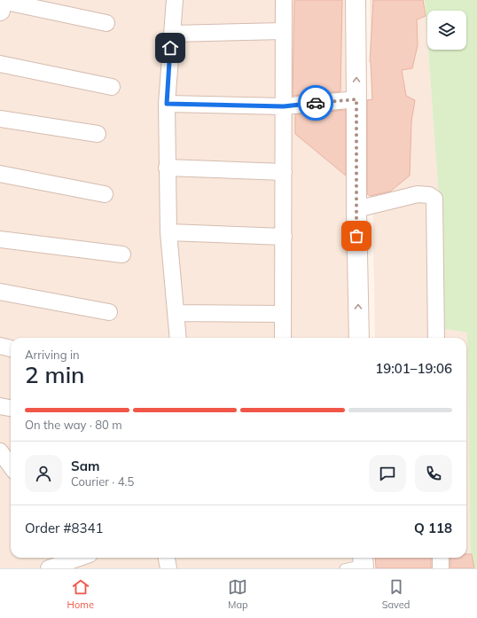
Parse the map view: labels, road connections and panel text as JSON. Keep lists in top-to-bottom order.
{
  "page": {
    "heading": ["2 min", "Arriving in", "19:01–19:06"],
    "panel": [
      "Sam",
      "Courier · 4.5",
      "Order #8341",
      "Q 118"
    ],
    "bar": "On the way · 80 m",
    "tabs": ["Home", "Map", "Saved"]
  }
}
